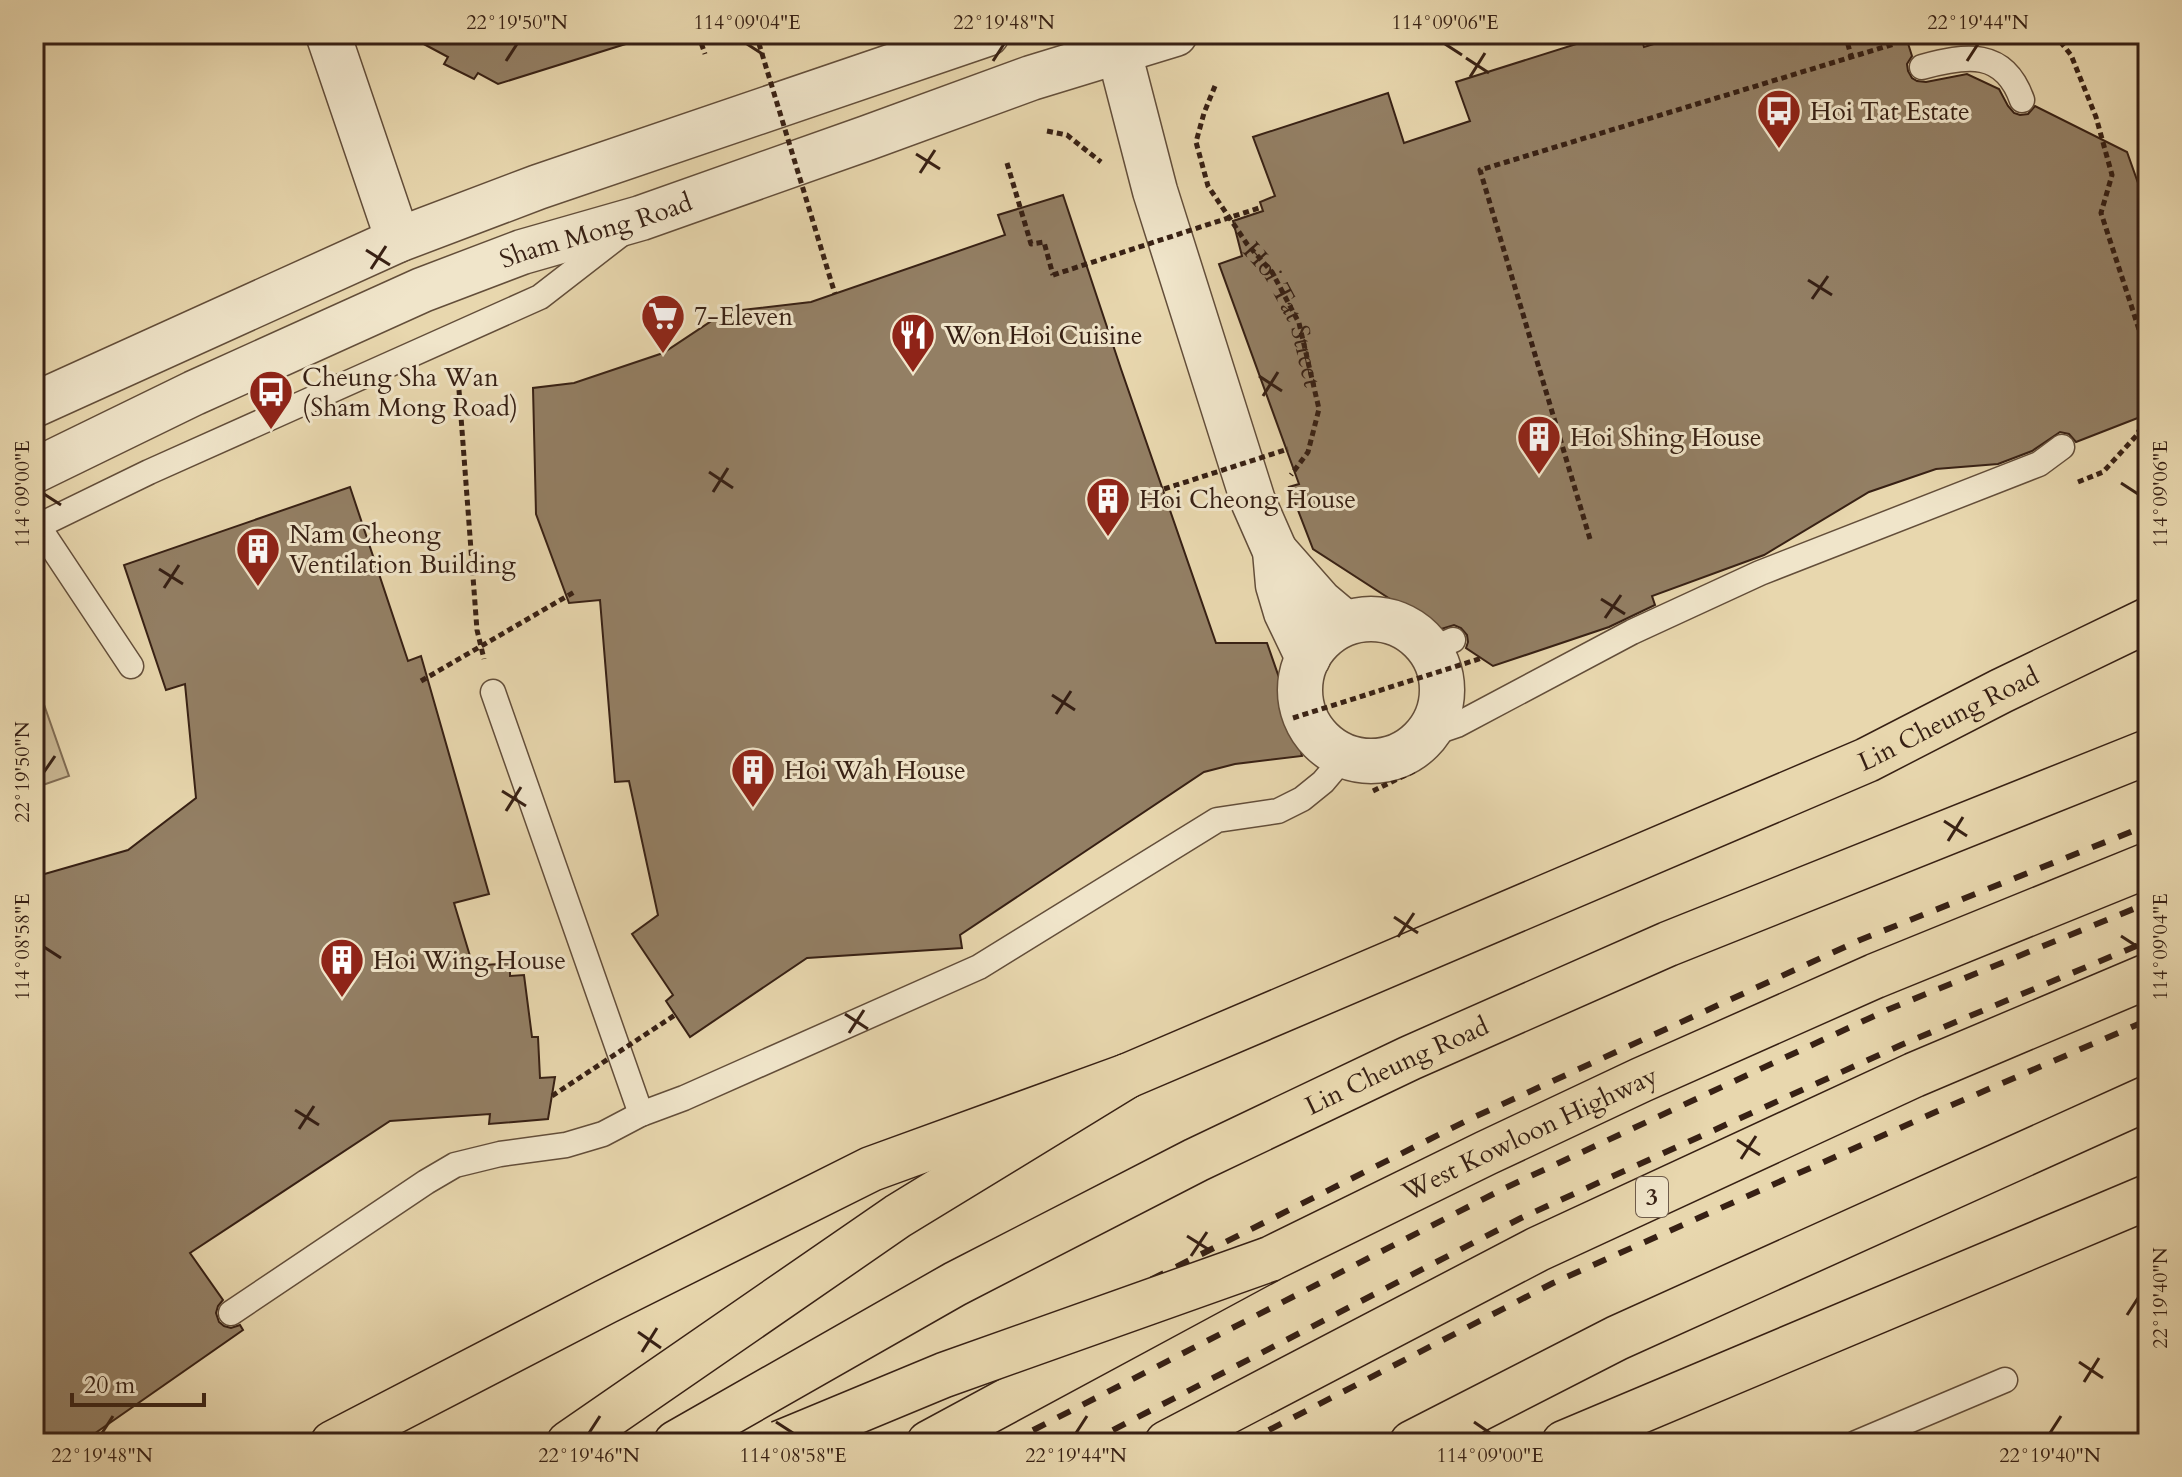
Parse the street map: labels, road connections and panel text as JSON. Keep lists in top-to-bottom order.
{
  "streets": {
    "main road": ["Lin Cheung Road", "West Kowloon Highway", "3"],
    "street": ["Sham Mong Road"],
    "path": ["Hoi Tat Street"]
  },
  "places": {
    "bus stop": ["Hoi Tat Estate", "Cheung Sha Wan (Sham Mong Road)"],
    "supermarket": ["7-Eleven"],
    "restaurant": ["Won Hoi Cuisine"],
    "building": [
      "Hoi Shing House",
      "Hoi Cheong House",
      "Nam Cheong Ventilation Building",
      "Hoi Wah House",
      "Hoi Wing House"
    ]
  },
  "scale_bar": "20 m",
  "coordinates": [
    "22°19'50\"N",
    "114°09'04\"E",
    "22°19'48\"N",
    "114°09'06\"E",
    "22°19'44\"N",
    "114°09'00\"E",
    "114°08'58\"E",
    "22°19'40\"N",
    "22°19'46\"N"
  ]
}
